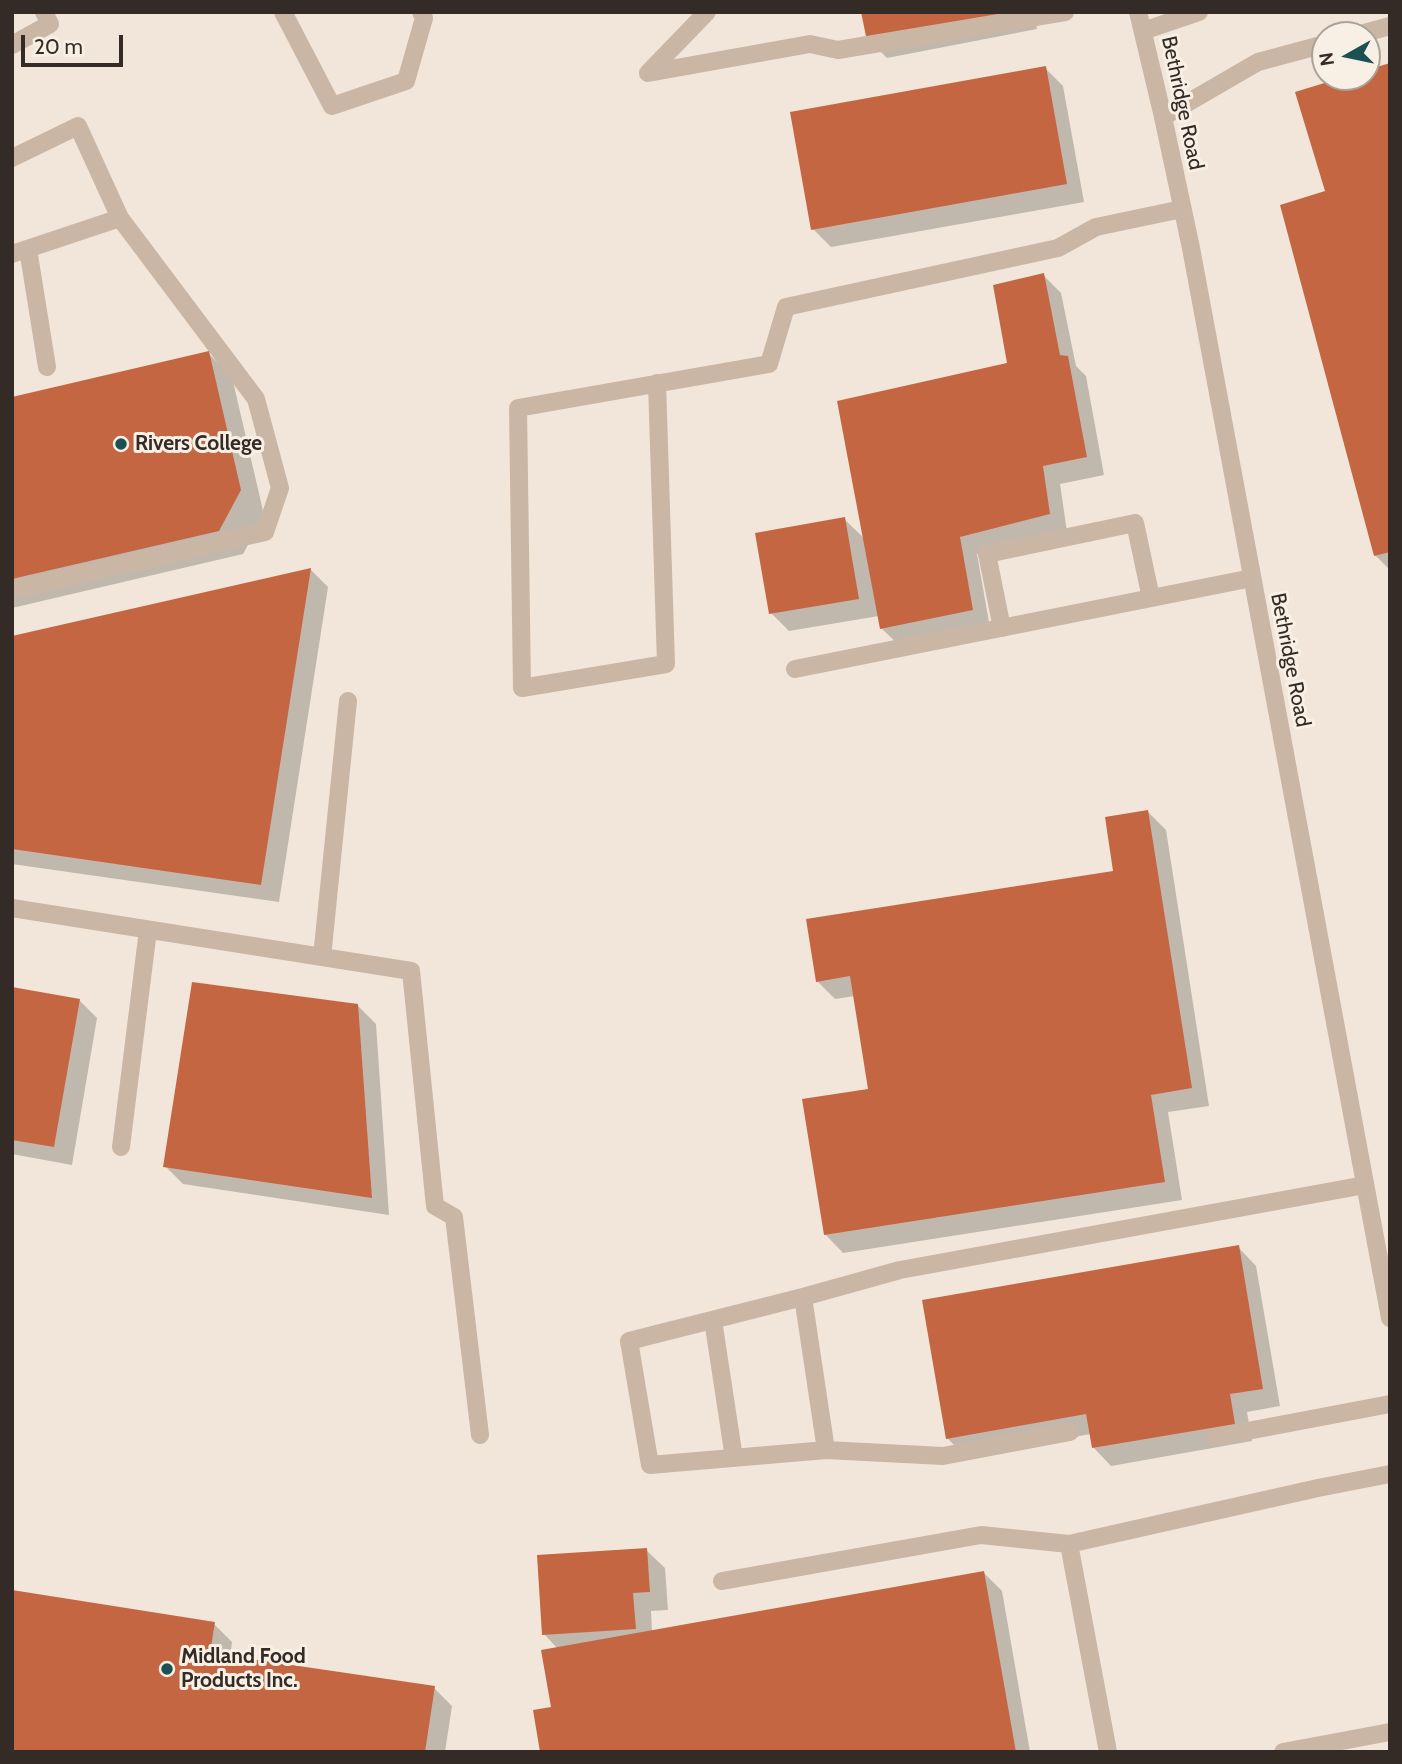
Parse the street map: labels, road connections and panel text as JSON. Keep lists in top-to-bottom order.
{
  "streets": {
    "street": ["Bethridge Road"]
  },
  "places": ["Rivers College", "Midland Food Products Inc."],
  "scale_bar": "20 m",
  "north": "left"
}
